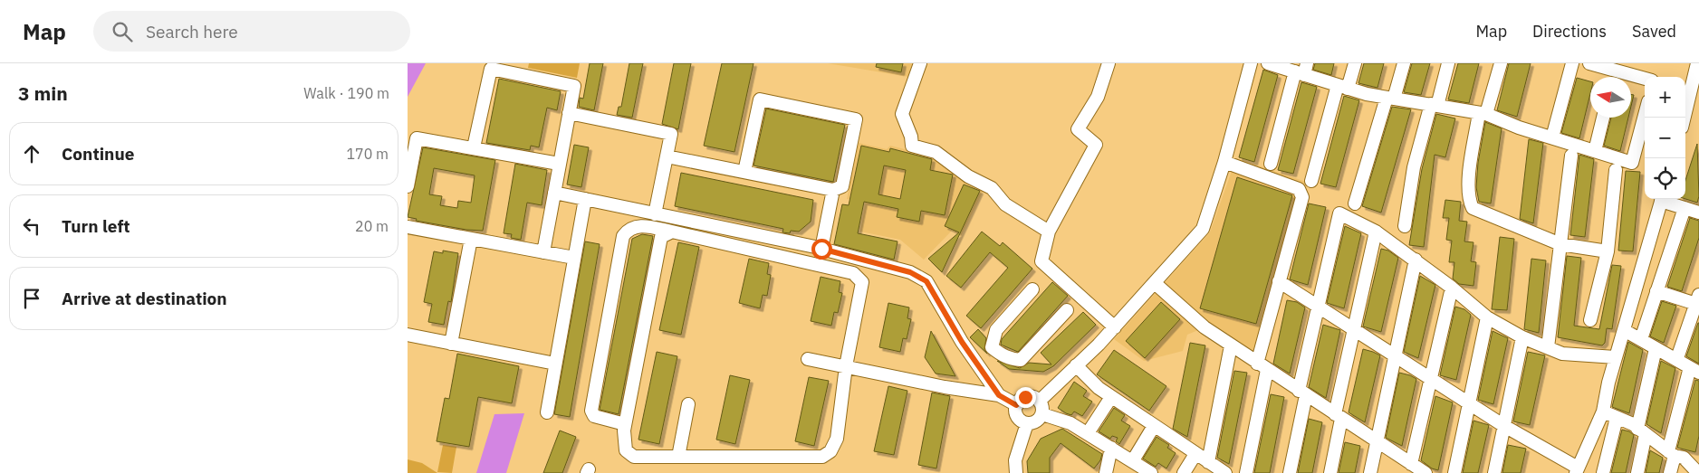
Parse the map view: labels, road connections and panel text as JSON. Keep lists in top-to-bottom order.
{
  "north": "left",
  "page": {
    "header": "Map",
    "search": "Search here",
    "nav": ["Map", "Directions", "Saved"],
    "heading": ["3 min", "Walk · 190 m"],
    "map_buttons": ["+", "−"],
    "list": [
      ["Continue", "170 m"],
      ["Turn left", "20 m"],
      "Arrive at destination"
    ]
  }
}
